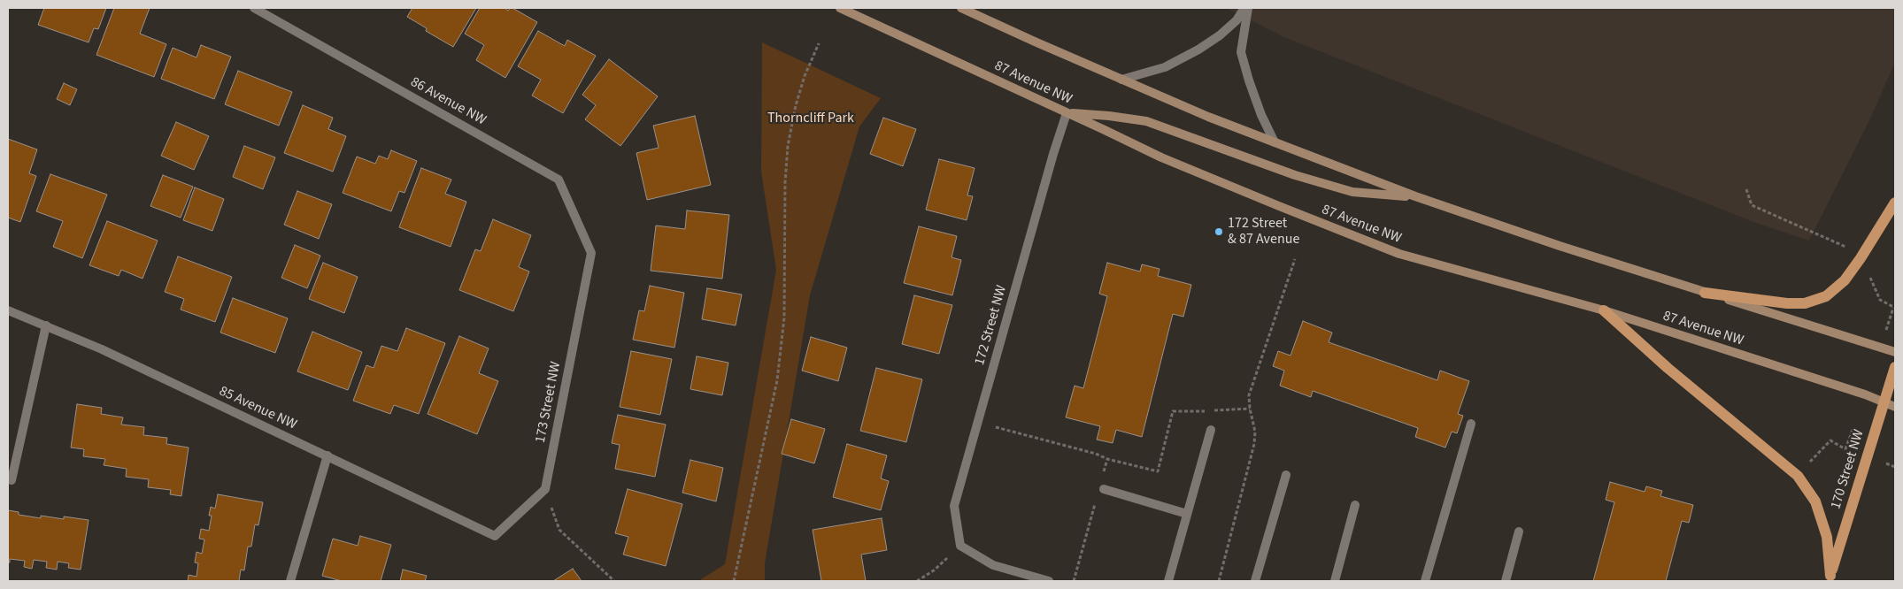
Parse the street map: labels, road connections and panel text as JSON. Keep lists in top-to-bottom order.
{
  "streets": {
    "main road": ["87 Avenue NW", "170 Street NW"],
    "street": [
      "86 Avenue NW",
      "172 Street NW",
      "173 Street NW",
      "85 Avenue NW"
    ]
  },
  "crossings": [
    ["87 Avenue NW", "172 Street NW"],
    ["87 Avenue NW", "170 Street NW"],
    ["86 Avenue NW", "173 Street NW"],
    ["173 Street NW", "85 Avenue NW"]
  ],
  "parks": ["Thorncliff Park"],
  "places": ["172 Street & 87 Avenue"]
}
